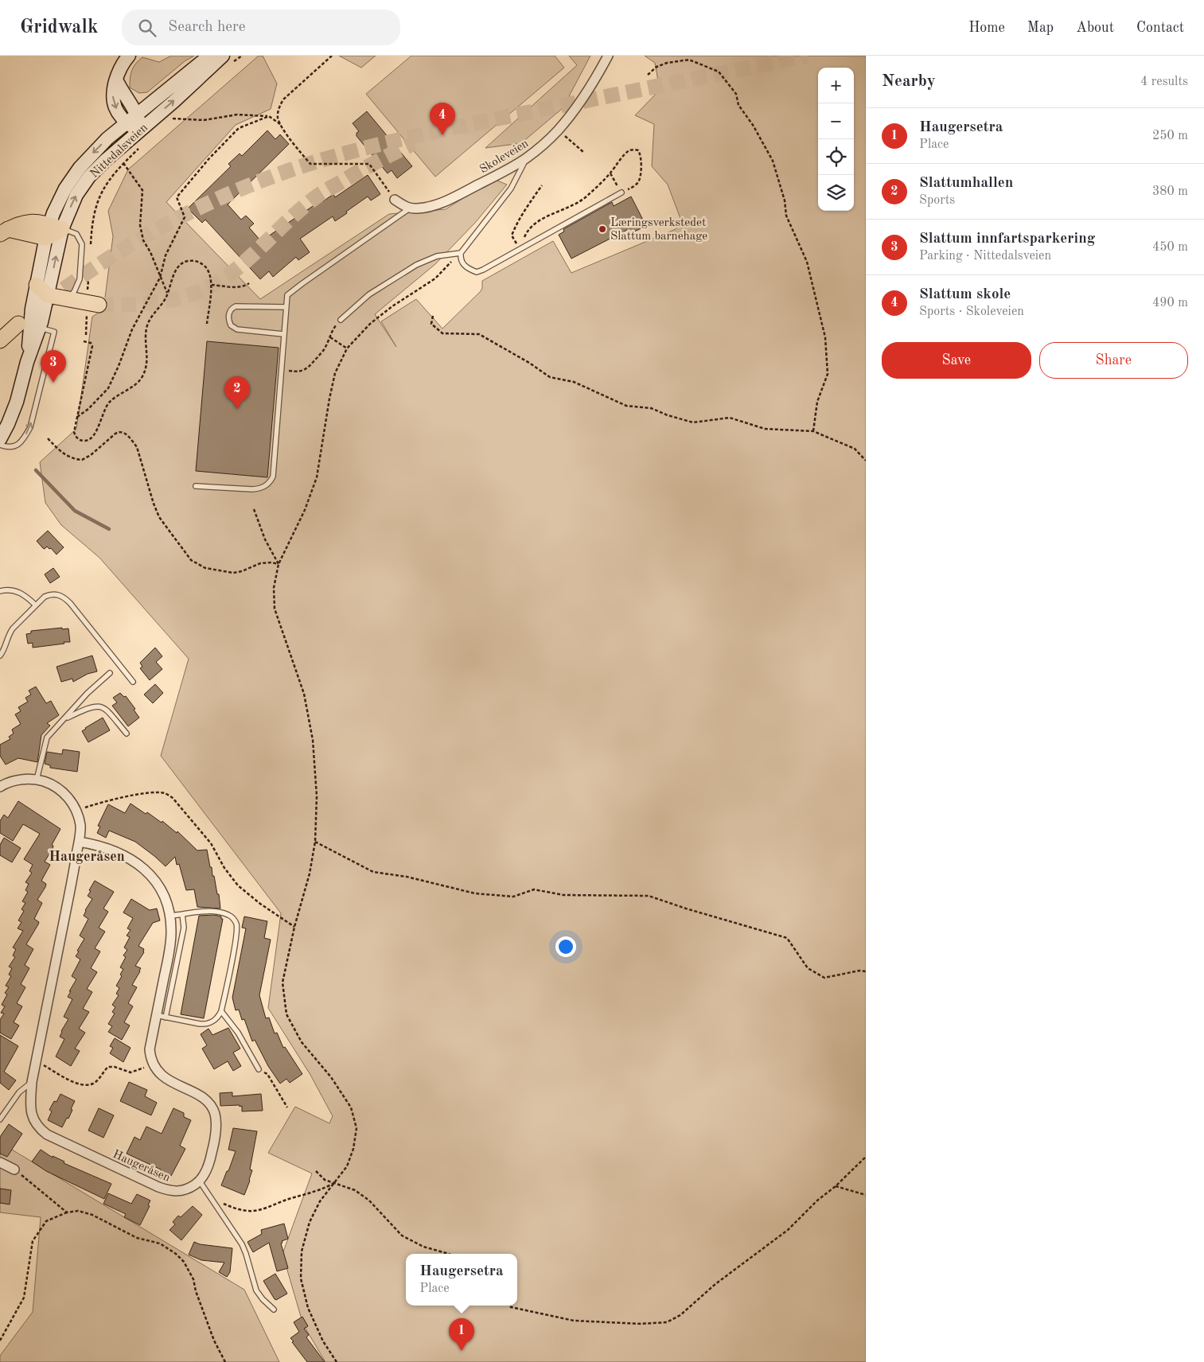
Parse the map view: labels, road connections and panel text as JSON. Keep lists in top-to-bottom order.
{
  "streets": {
    "main road": ["Nittedalsveien"],
    "street": ["Skoleveien", "Haugeråsen"]
  },
  "districts": ["Haugeråsen"],
  "places": ["Læringsverkstedet Slattum barnehage"],
  "page": {
    "header": "Gridwalk",
    "search": "Search here",
    "nav": [
      "Home",
      "Map",
      "About",
      "Contact"
    ],
    "heading": ["Nearby", "4 results"],
    "map_buttons": ["+", "−"],
    "pins": [
      "4",
      "3",
      "2",
      "1"
    ],
    "list": [
      {
        "mark": "1",
        "name": "Haugersetra",
        "note": "Place",
        "value": "250 m"
      },
      {
        "mark": "2",
        "name": "Slattumhallen",
        "note": "Sports",
        "value": "380 m"
      },
      {
        "mark": "3",
        "name": "Slattum innfartsparkering",
        "note": "Parking · Nittedalsveien",
        "value": "450 m"
      },
      {
        "mark": "4",
        "name": "Slattum skole",
        "note": "Sports · Skoleveien",
        "value": "490 m"
      }
    ],
    "buttons": ["Save", "Share"],
    "popup": ["Haugersetra", "Place"]
  }
}
